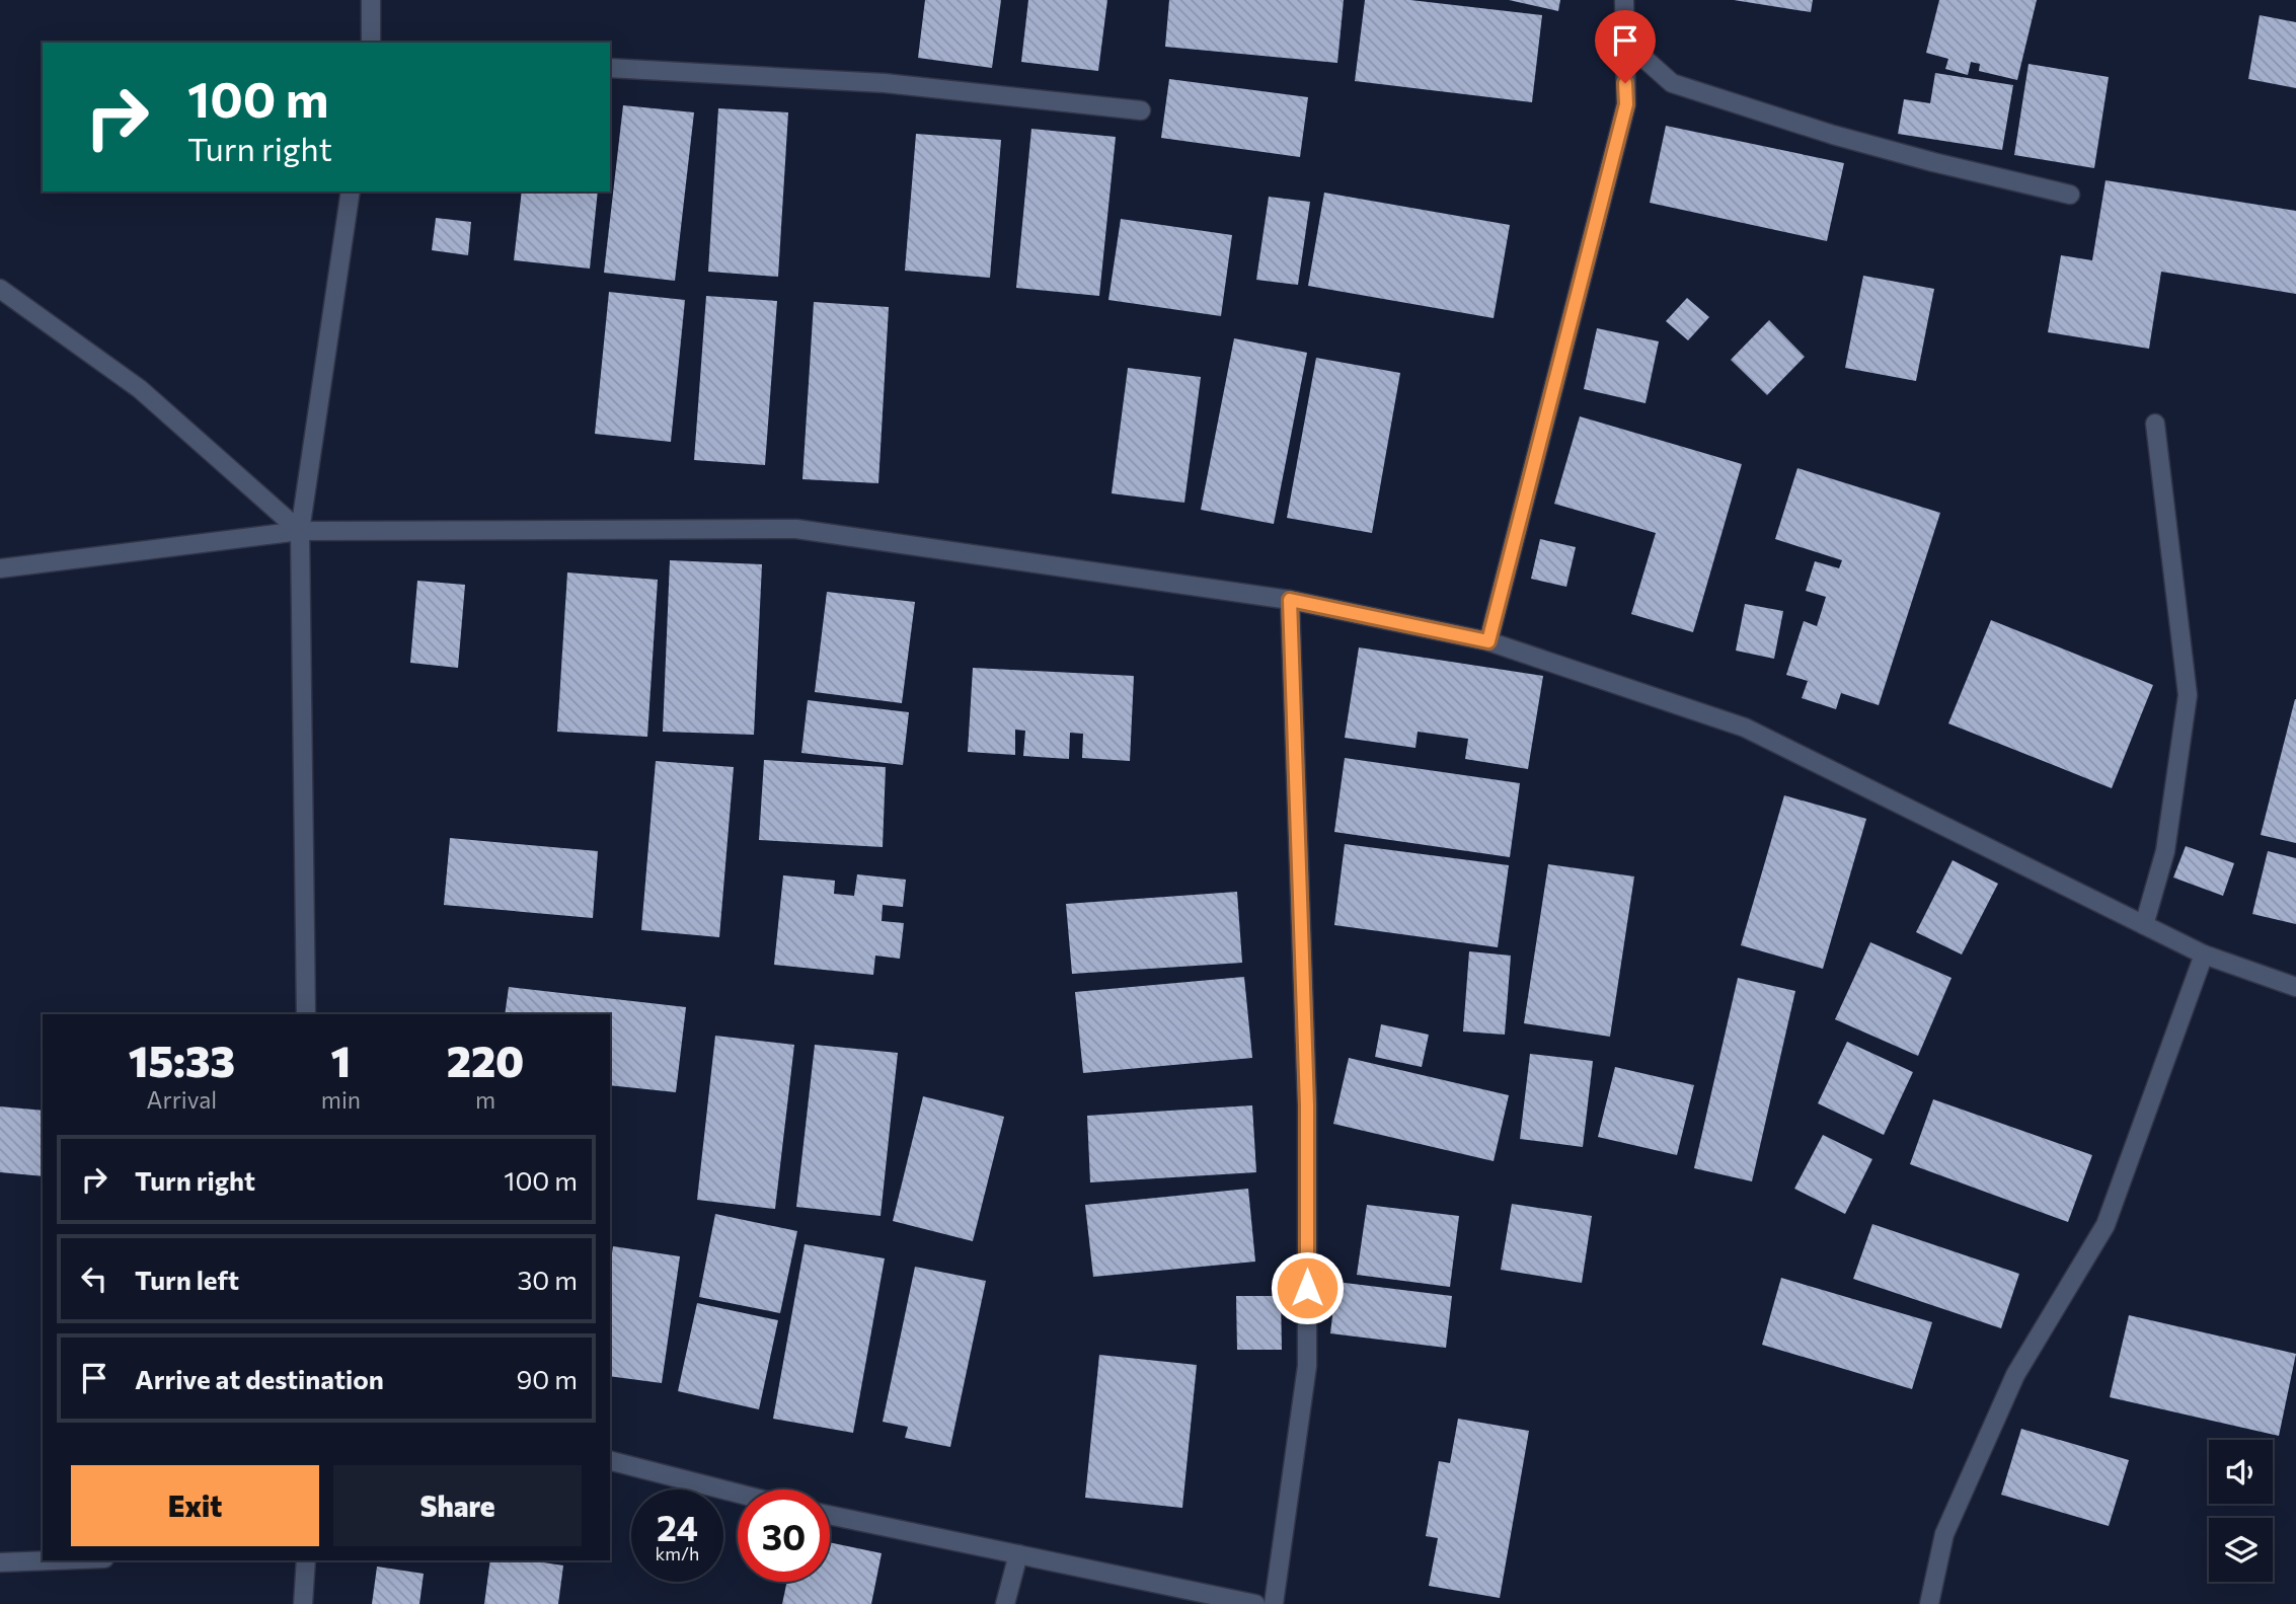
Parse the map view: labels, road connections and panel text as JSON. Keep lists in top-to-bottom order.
{
  "page": {
    "turn": ["100 m", "Turn right"],
    "eta": [
      "15:33",
      "Arrival",
      "1",
      "min",
      "220",
      "m"
    ],
    "list": [
      {
        "name": "Turn right",
        "value": "100 m"
      },
      {
        "name": "Turn left",
        "value": "30 m"
      },
      {
        "name": "Arrive at destination",
        "value": "90 m"
      }
    ],
    "buttons": ["Exit", "Share"],
    "speed": "24 km/h",
    "limit": "30"
  }
}
